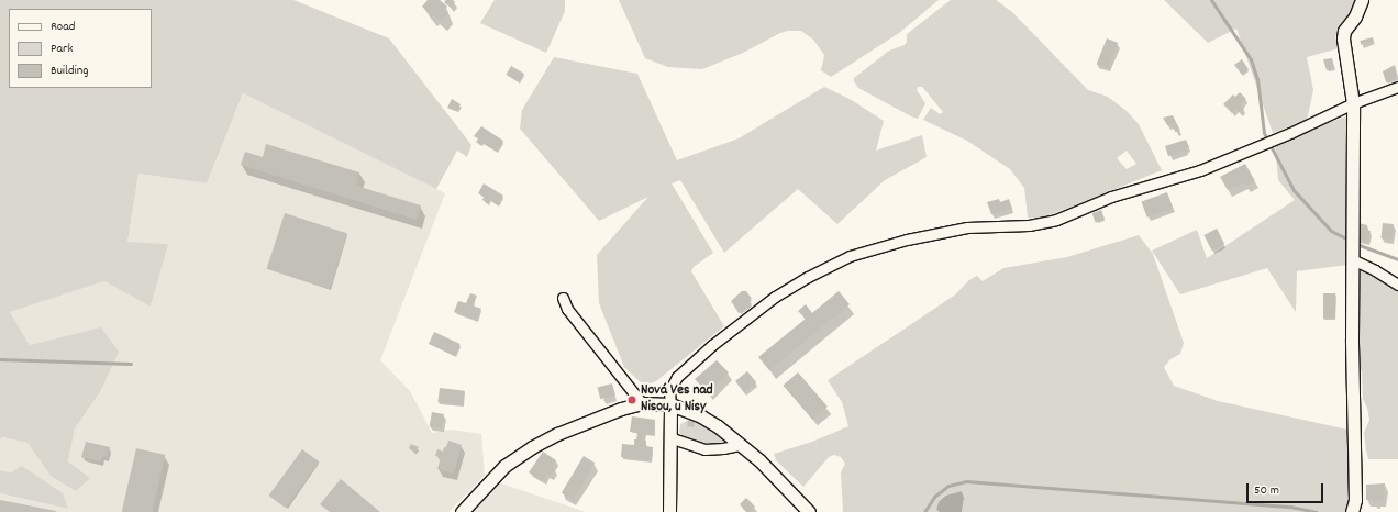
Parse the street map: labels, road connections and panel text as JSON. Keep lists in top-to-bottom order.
{
  "places": ["Nová Ves nad Nisou, u Nisy"],
  "legend": ["Road", "Park", "Building"],
  "scale_bar": "50 m"
}
